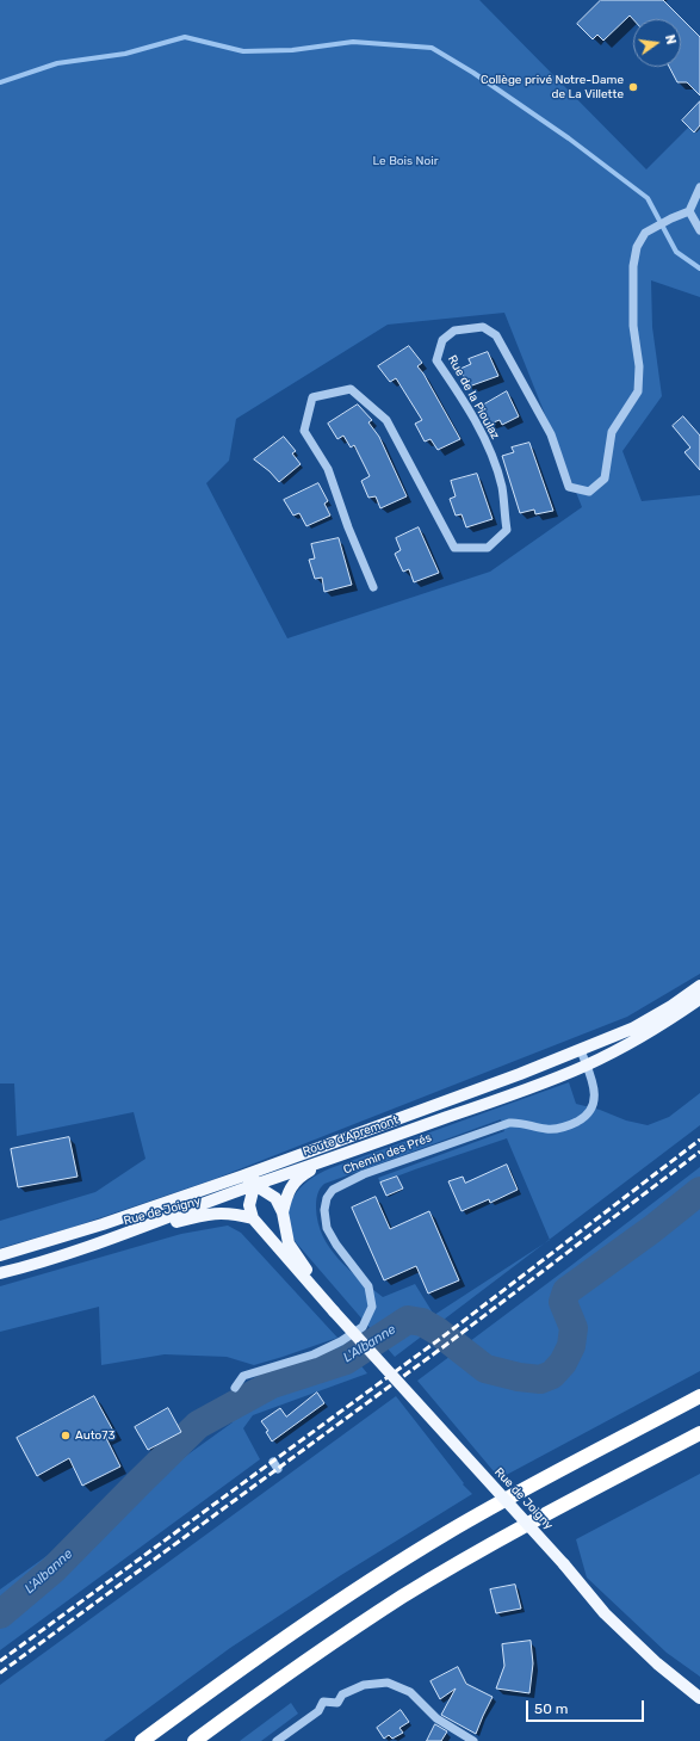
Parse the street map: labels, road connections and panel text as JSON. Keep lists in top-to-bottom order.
{
  "streets": {
    "main road": ["Route d'Apremont", "Rue de Joigny"],
    "street": ["Rue de la Pioulaz", "Chemin des Prés"]
  },
  "crossings": [
    ["Route d'Apremont", "Chemin des Prés"],
    ["Route d'Apremont", "Rue de Joigny"]
  ],
  "water": ["L'Albanne"],
  "parks": ["Le Bois Noir"],
  "places": ["Collège privé Notre-Dame de La Villette", "Auto73"],
  "scale_bar": "50 m",
  "north": "right"
}
